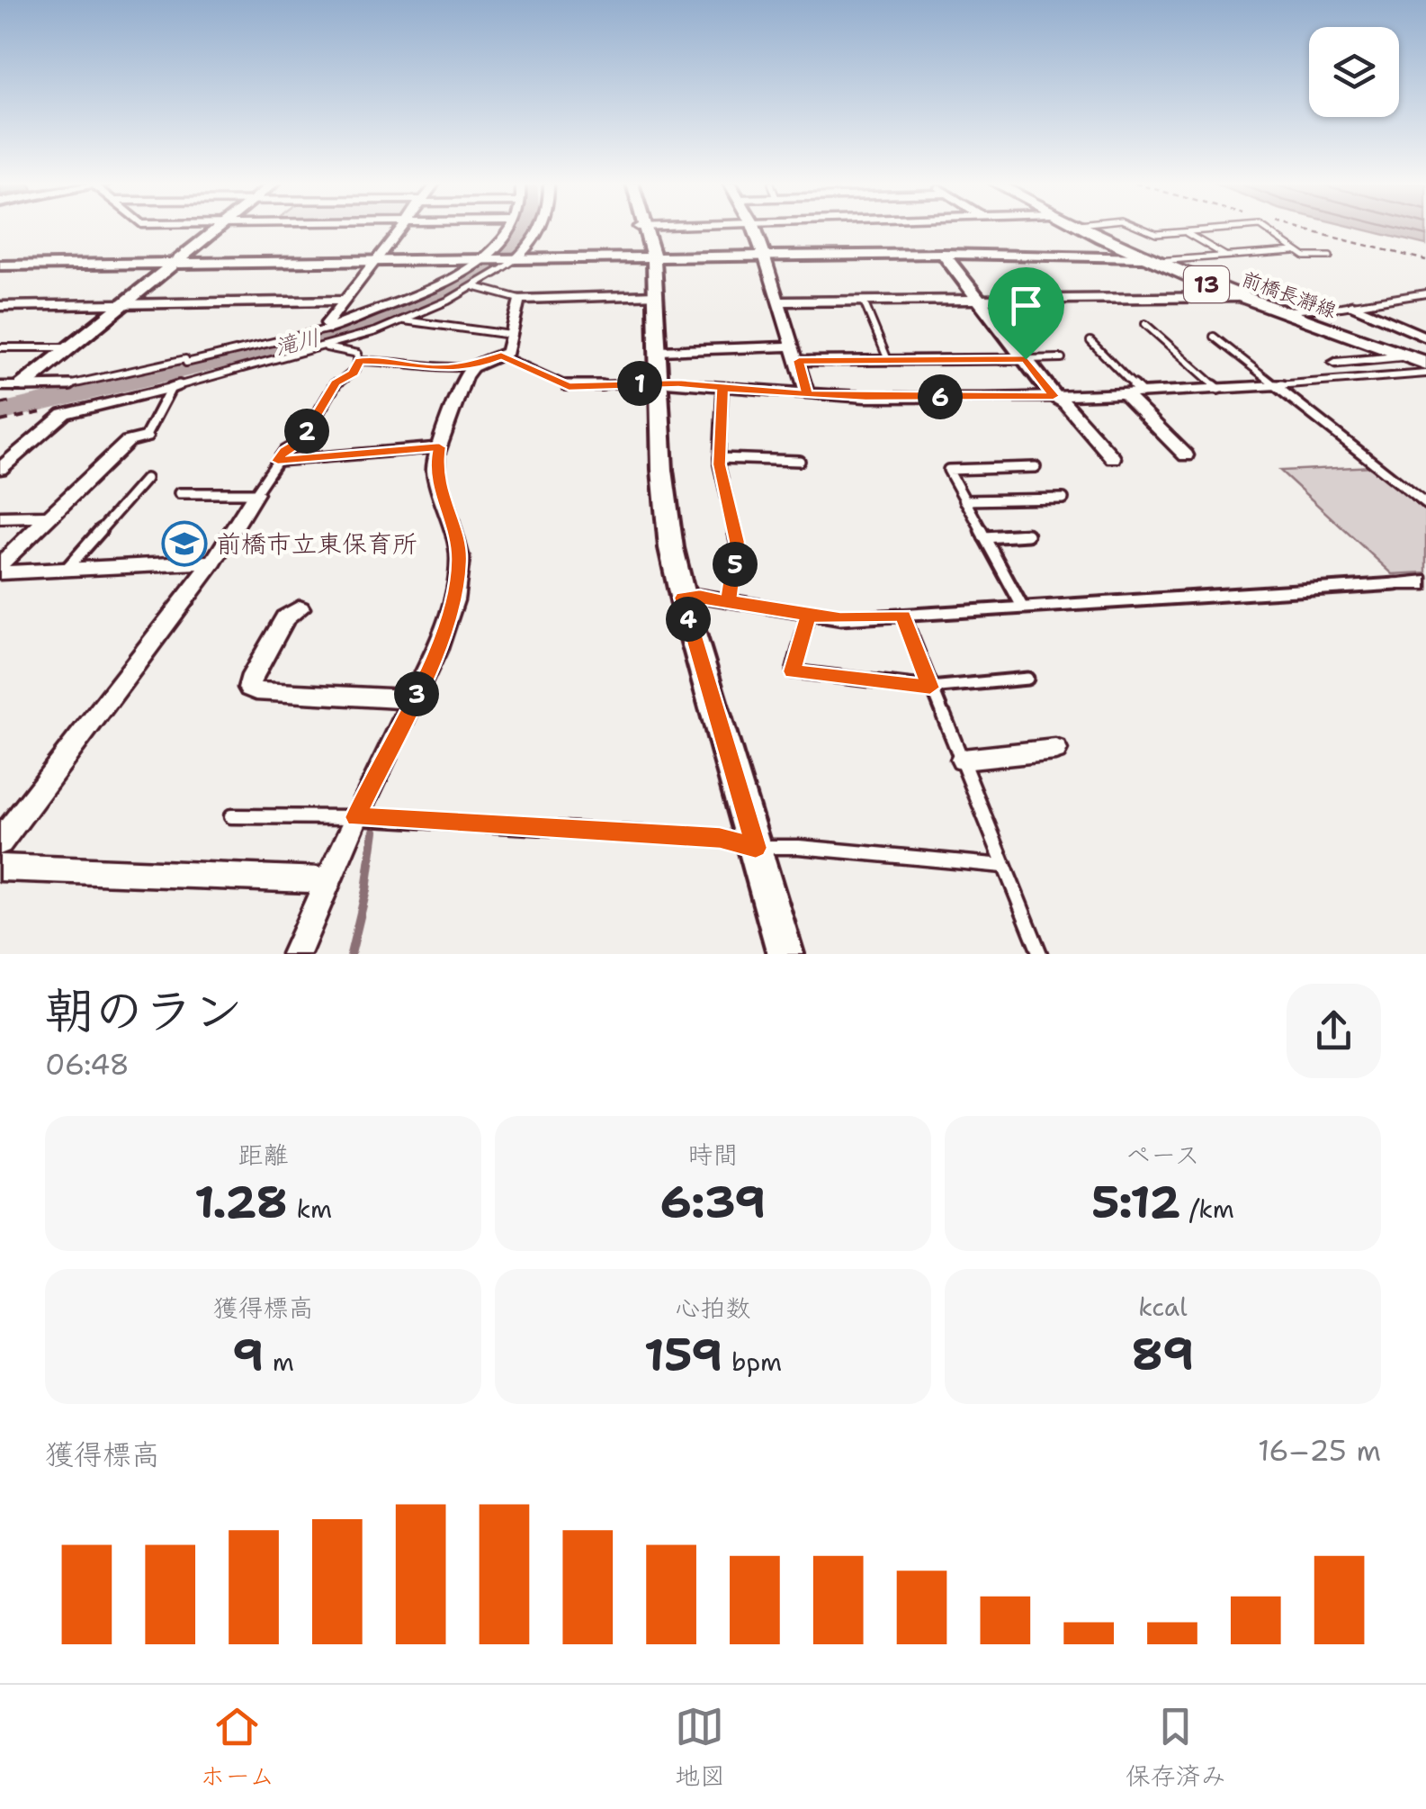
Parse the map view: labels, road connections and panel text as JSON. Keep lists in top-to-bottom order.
{
  "streets": {
    "main road": ["13", "前橋長瀞線"]
  },
  "water": ["滝川"],
  "places": {
    "school or university": ["前橋市立東保育所"]
  },
  "page": {
    "pins": [
      "1",
      "6",
      "2",
      "5",
      "4",
      "3"
    ],
    "heading": ["朝のラン", "06:48"],
    "stats": [
      ["距離", "1.28 km"],
      ["時間", "6:39"],
      ["ペース", "5:12 /km"],
      ["獲得標高", "9 m"],
      ["心拍数", "159 bpm"],
      ["kcal", "89"]
    ],
    "chart": ["獲得標高", "16–25 m"],
    "tabs": ["ホーム", "地図", "保存済み"]
  }
}
